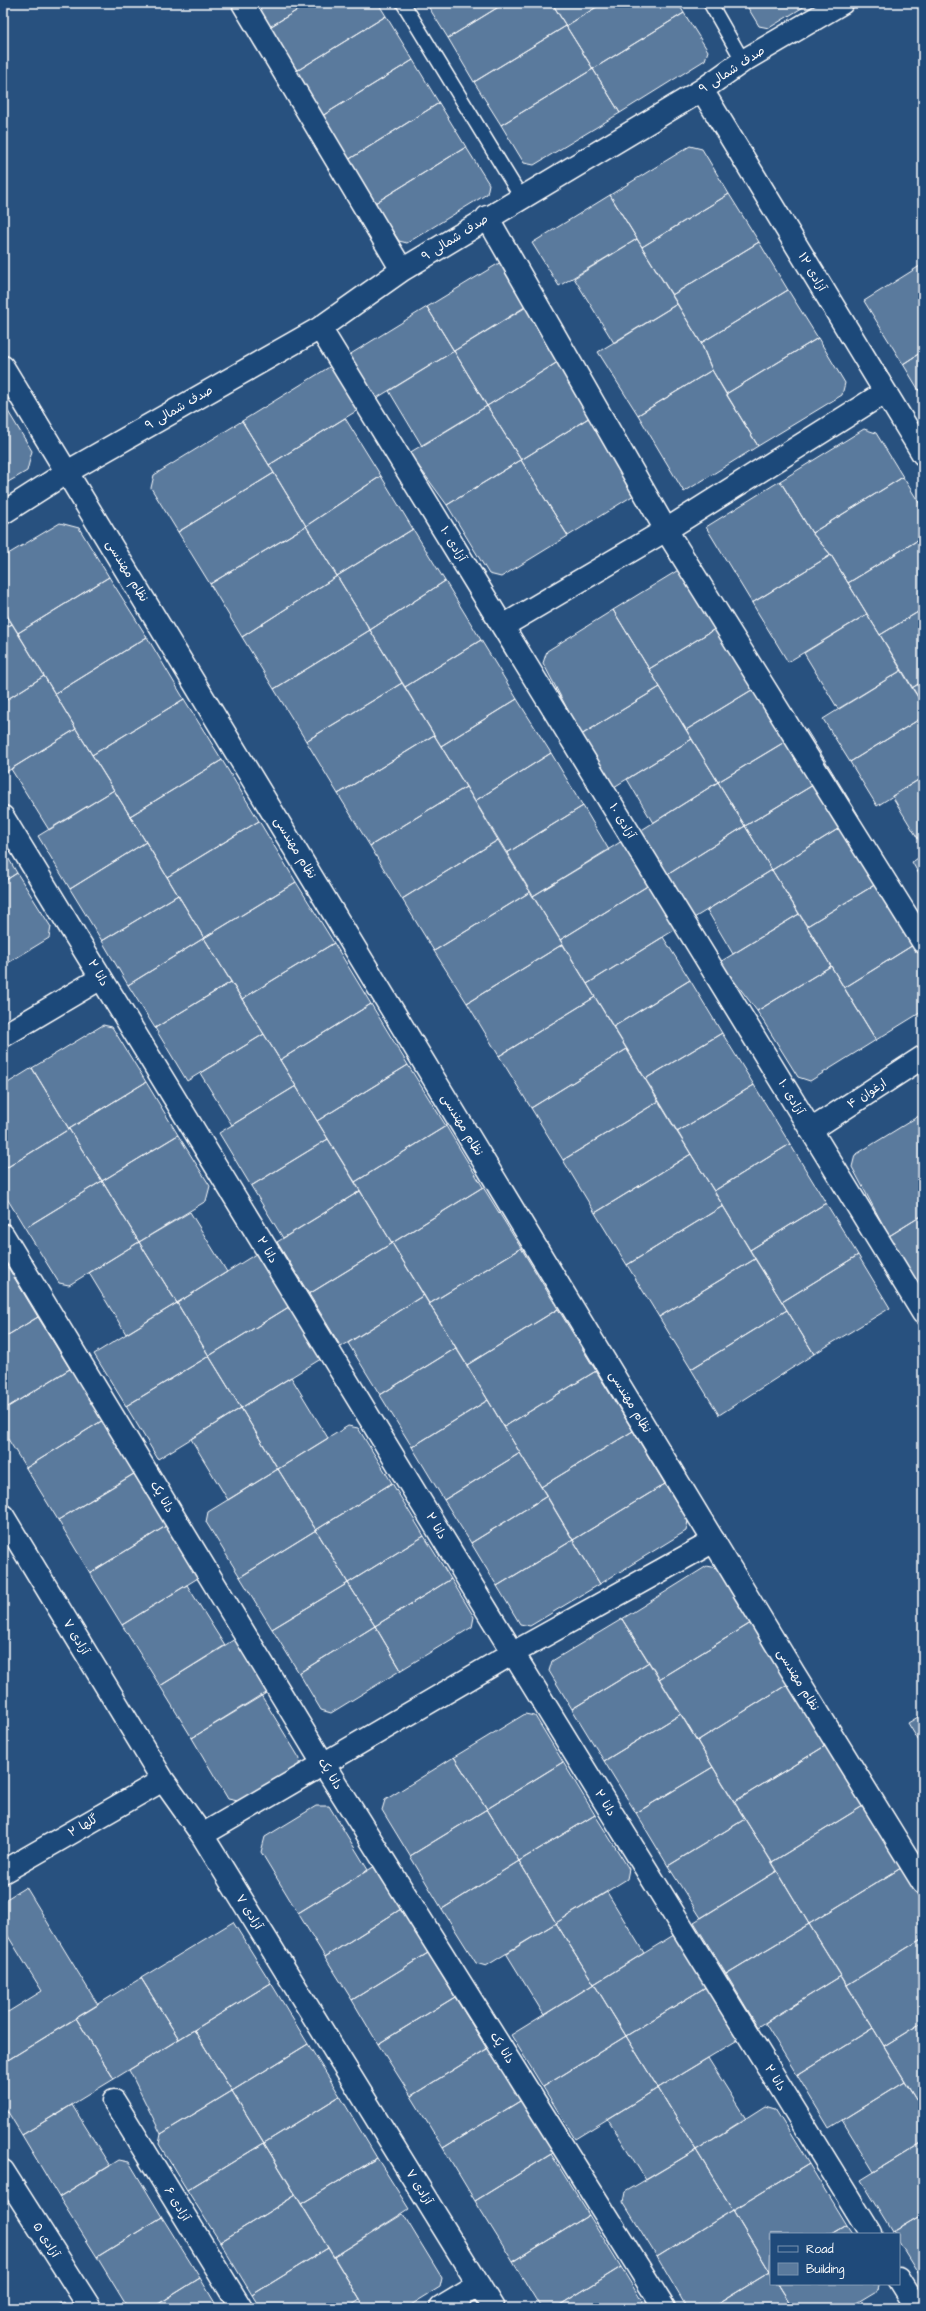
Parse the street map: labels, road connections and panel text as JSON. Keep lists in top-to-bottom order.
{
  "streets": {
    "street": [
      "صدف شمالی ۹",
      "آزادی ۱۲",
      "آزادی ۱۰",
      "نظام مهندسی",
      "دانا ۲",
      "ارغوان ۴",
      "دانا یک",
      "آزادی ۷",
      "گلها ۲",
      "آزادی ۶",
      "آزادی ۵"
    ]
  },
  "crossings": [
    ["صدف شمالی ۹", "آزادی ۱۲"],
    ["صدف شمالی ۹", "آزادی ۱۰"],
    ["صدف شمالی ۹", "نظام مهندسی"],
    ["آزادی ۱۰", "ارغوان ۴"],
    ["آزادی ۷", "گلها ۲"]
  ],
  "legend": ["Road", "Building"]
}
